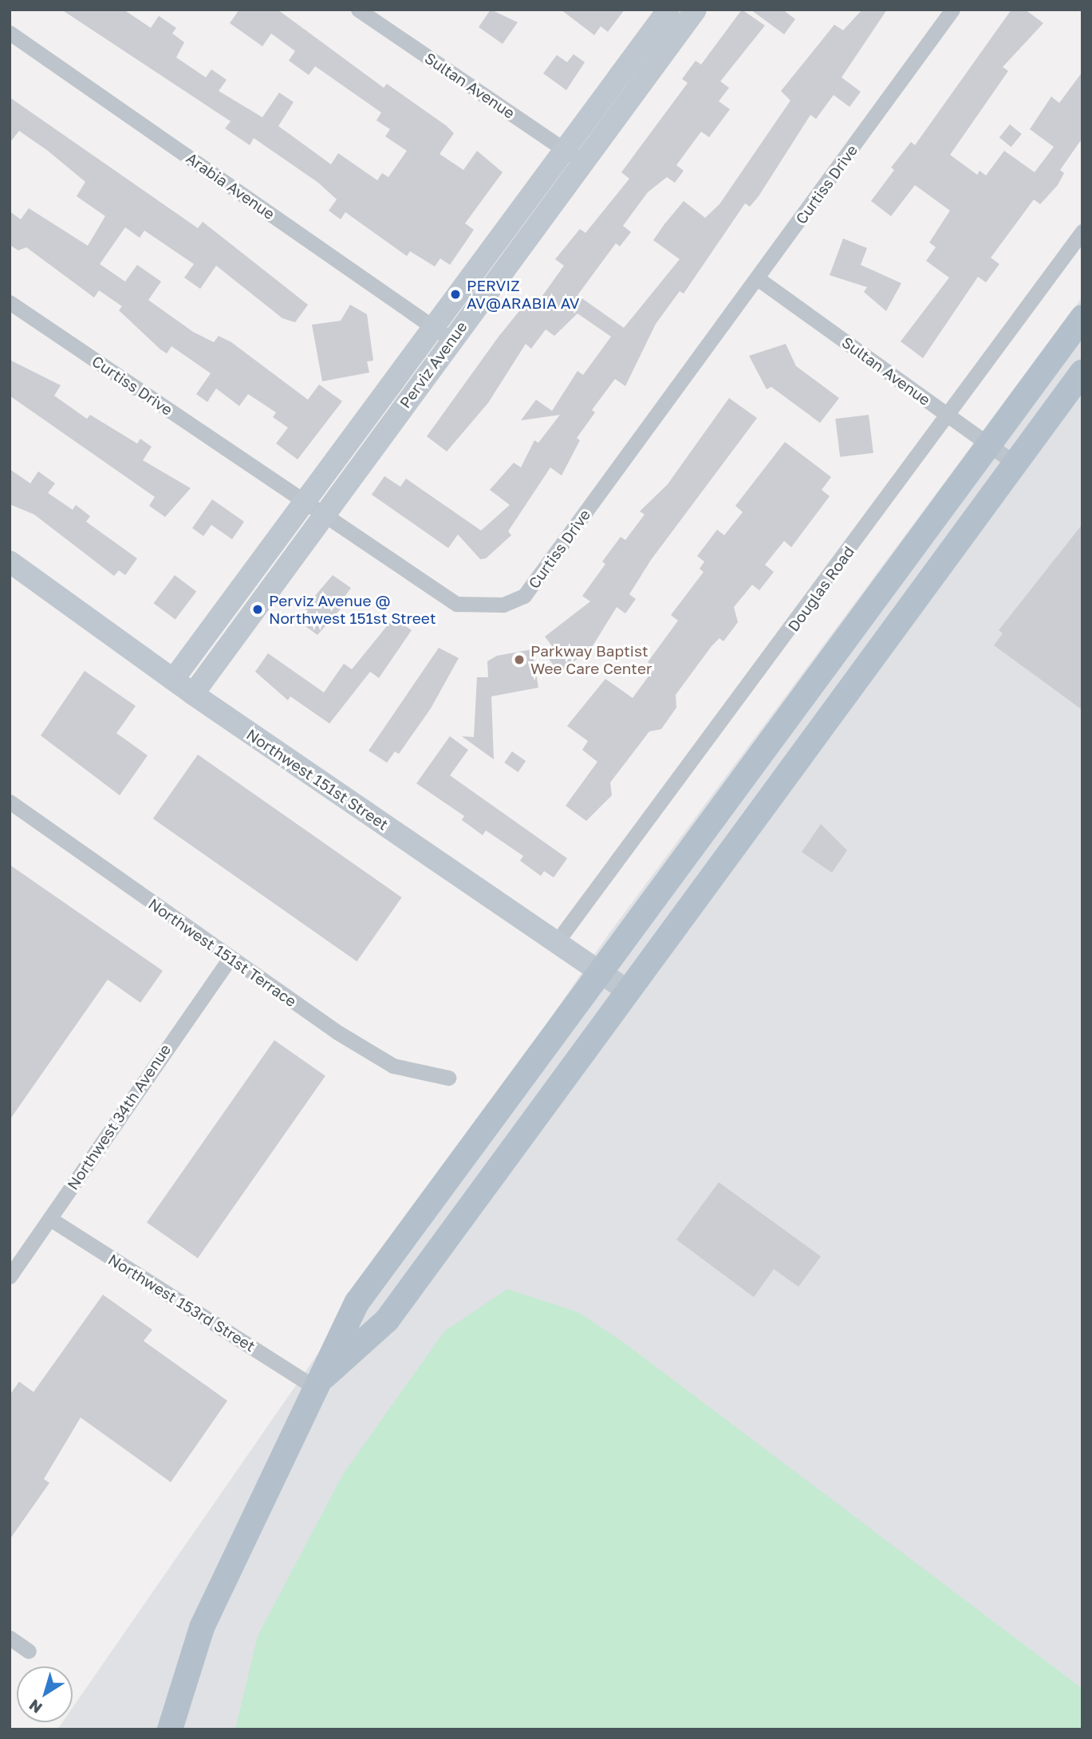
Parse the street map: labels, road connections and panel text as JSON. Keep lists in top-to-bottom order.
{
  "streets": {
    "street": [
      "Sultan Avenue",
      "Curtiss Drive",
      "Arabia Avenue",
      "Perviz Avenue",
      "Douglas Road",
      "Northwest 151st Street",
      "Northwest 151st Terrace",
      "Northwest 34th Avenue",
      "Northwest 153rd Street"
    ]
  },
  "crossings": [
    ["Sultan Avenue", "Curtiss Drive"],
    ["Sultan Avenue", "Perviz Avenue"],
    ["Sultan Avenue", "Douglas Road"],
    ["Curtiss Drive", "Perviz Avenue"],
    ["Arabia Avenue", "Perviz Avenue"],
    ["Perviz Avenue", "Northwest 151st Street"],
    ["Douglas Road", "Northwest 151st Street"],
    ["Northwest 151st Terrace", "Northwest 34th Avenue"],
    ["Northwest 34th Avenue", "Northwest 153rd Street"]
  ],
  "places": ["PERVIZ AV@ARABIA AV", "Perviz Avenue @ Northwest 151st Street", "Parkway Baptist Wee Care Center"],
  "north": "bottom left"
}
